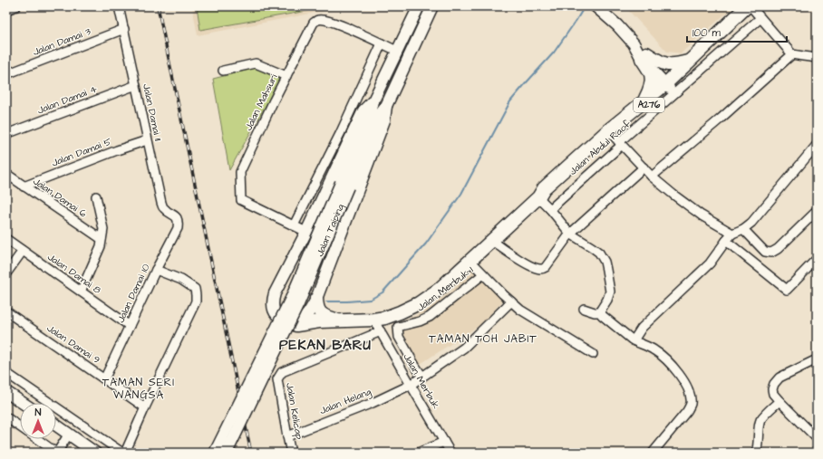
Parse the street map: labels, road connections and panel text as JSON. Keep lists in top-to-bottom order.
{
  "streets": {
    "main road": ["A276", "Jalan Abdul Raof", "Jalan Taiping"],
    "street": [
      "Jalan Damai 3",
      "Jalan Damai 4",
      "Jalan Mahsuri",
      "Jalan Damai 11",
      "Jalan Damai 5",
      "Jalan Damai 6",
      "Jalan Damai 8",
      "Jalan Merbuk 1",
      "Jalan Damai 10",
      "Jalan Damai 9",
      "Jalan Merbuk",
      "Jalan Helang",
      "Jalan Kelicap"
    ]
  },
  "crossings": [
    ["Jalan Damai 3", "Jalan Damai 11"],
    ["Jalan Damai 4", "Jalan Damai 11"],
    ["Jalan Damai 11", "Jalan Damai 5"],
    ["Jalan Damai 11", "Jalan Damai 10"],
    ["Jalan Abdul Raof", "Jalan Merbuk"],
    ["Jalan Damai 5", "Jalan Damai 6"],
    ["Jalan Damai 8", "Jalan Damai 10"],
    ["Jalan Merbuk 1", "Jalan Helang"],
    ["Jalan Damai 10", "Jalan Damai 9"],
    ["Jalan Merbuk", "Jalan Helang"],
    ["Jalan Merbuk", "Jalan Kelicap"],
    ["Jalan Helang", "Jalan Kelicap"]
  ],
  "districts": ["TAMAN TOH JABIT", "PEKAN BARU", "TAMAN SERI WANGSA"],
  "scale_bar": "100 m",
  "north": "top"
}
